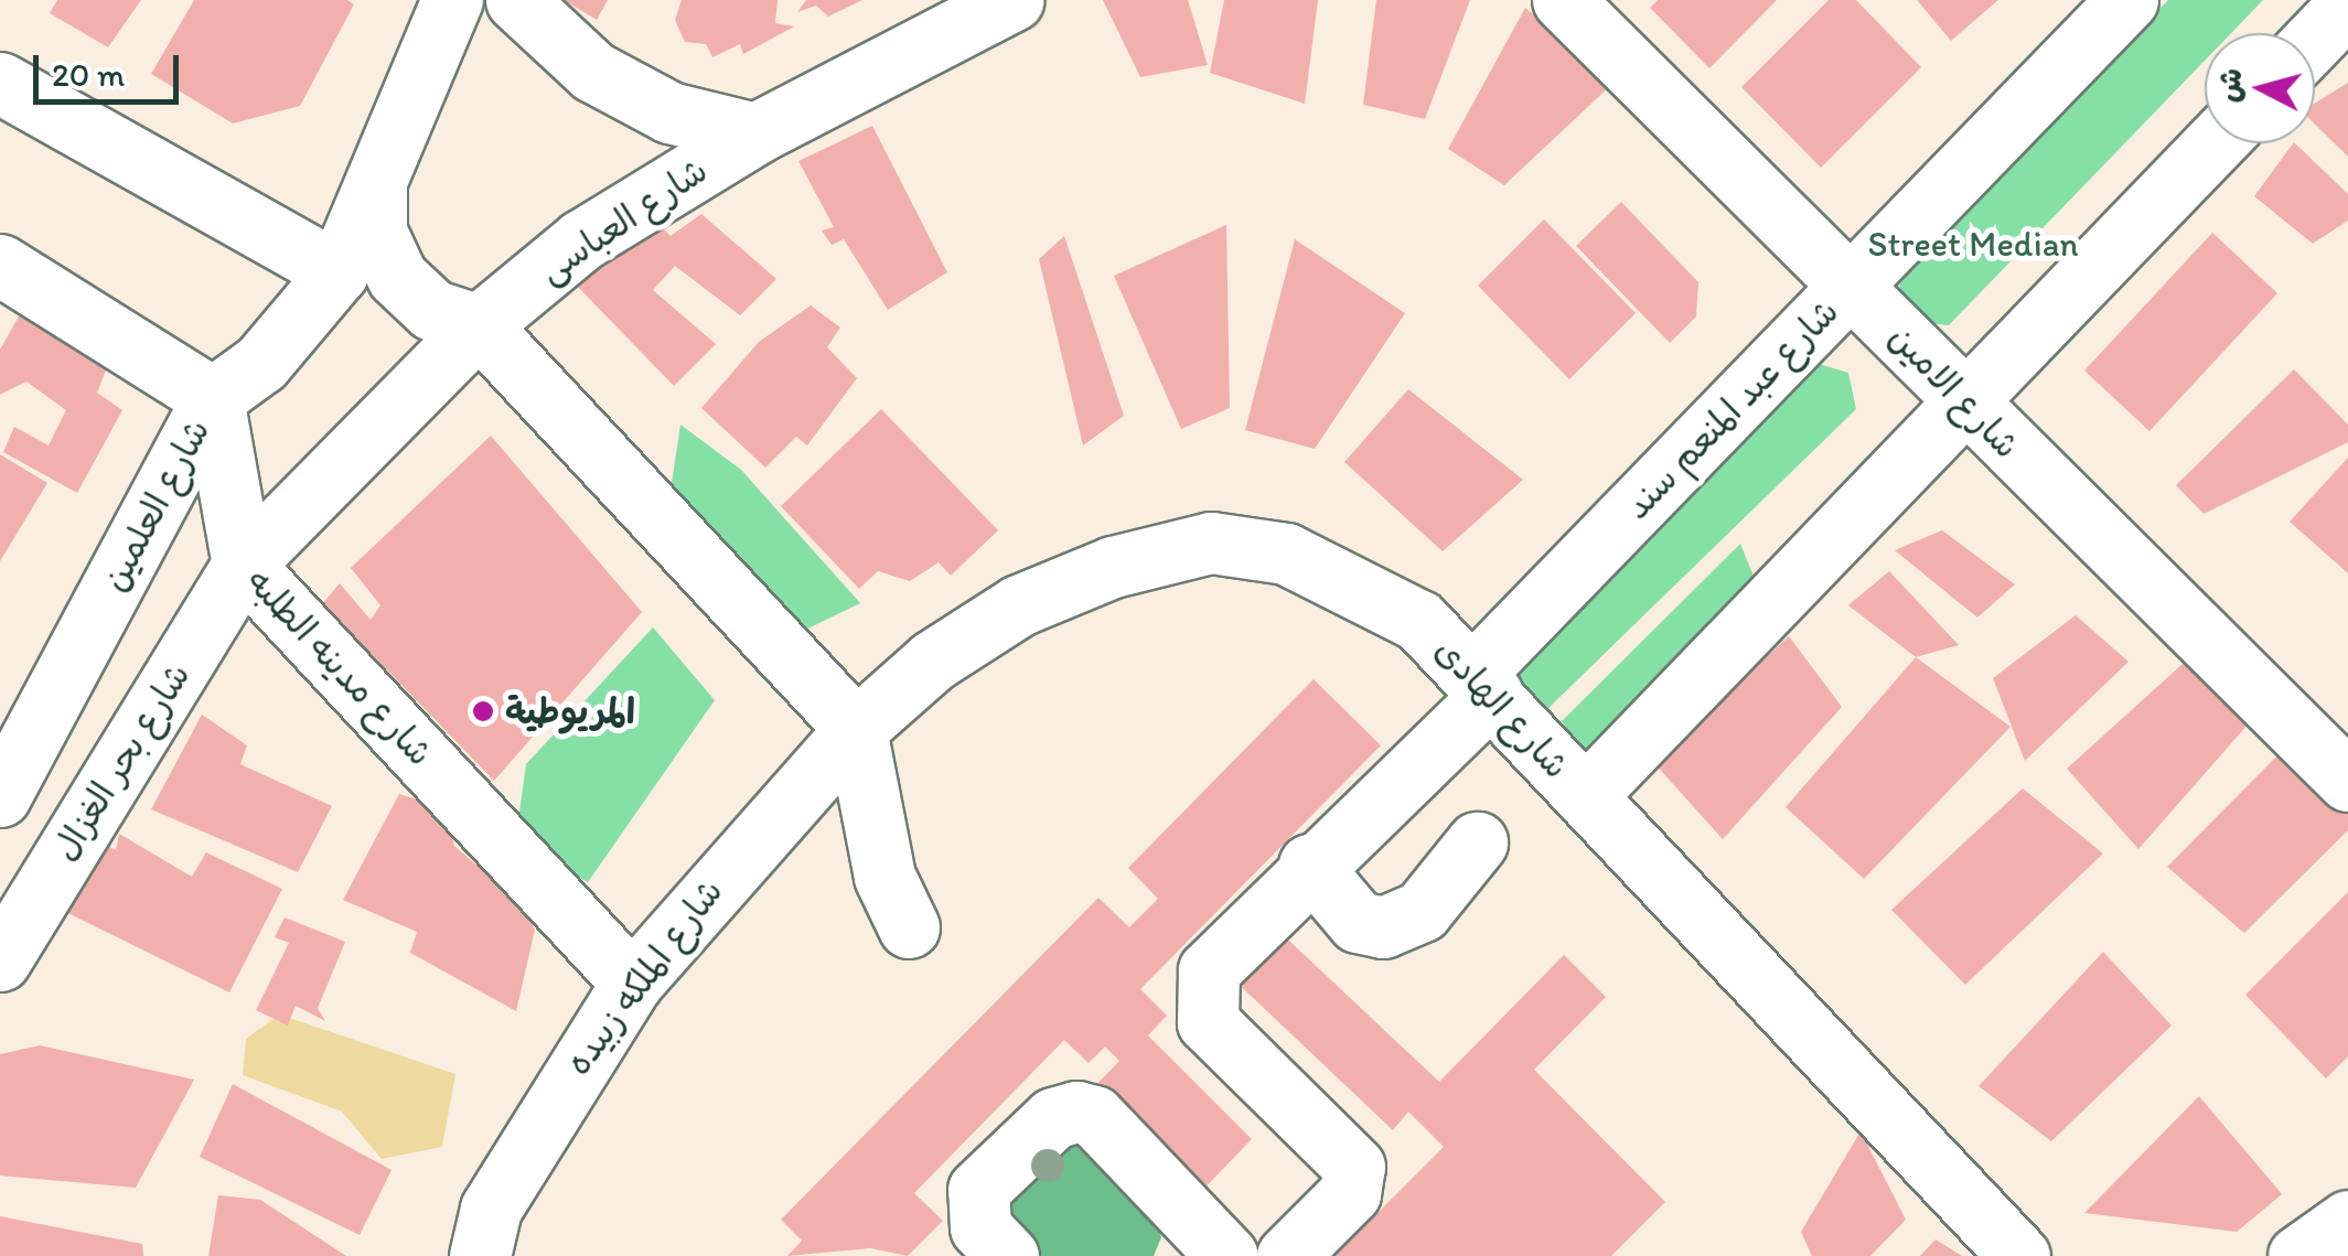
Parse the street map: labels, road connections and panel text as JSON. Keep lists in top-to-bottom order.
{
  "streets": {
    "street": [
      "شارع العباسى",
      "شارع الامين",
      "شارع عبد المنعم سند",
      "شارع العلمين",
      "شارع مدينه الطلبه",
      "شارع الهادى",
      "شارع بحر الغزال",
      "شارع الملكه زبيده"
    ]
  },
  "crossings": [
    ["شارع العباسى", "شارع مدينه الطلبه"],
    ["شارع العباسى", "شارع بحر الغزال"],
    ["شارع الامين", "شارع عبد المنعم سند"],
    ["شارع عبد المنعم سند", "شارع الهادى"],
    ["شارع العلمين", "شارع مدينه الطلبه"],
    ["شارع مدينه الطلبه", "شارع بحر الغزال"],
    ["شارع مدينه الطلبه", "شارع الملكه زبيده"],
    ["شارع الهادى", "شارع الملكه زبيده"]
  ],
  "parks": ["Street Median"],
  "places": ["المريوطية"],
  "scale_bar": "20 m",
  "north": "left"
}
